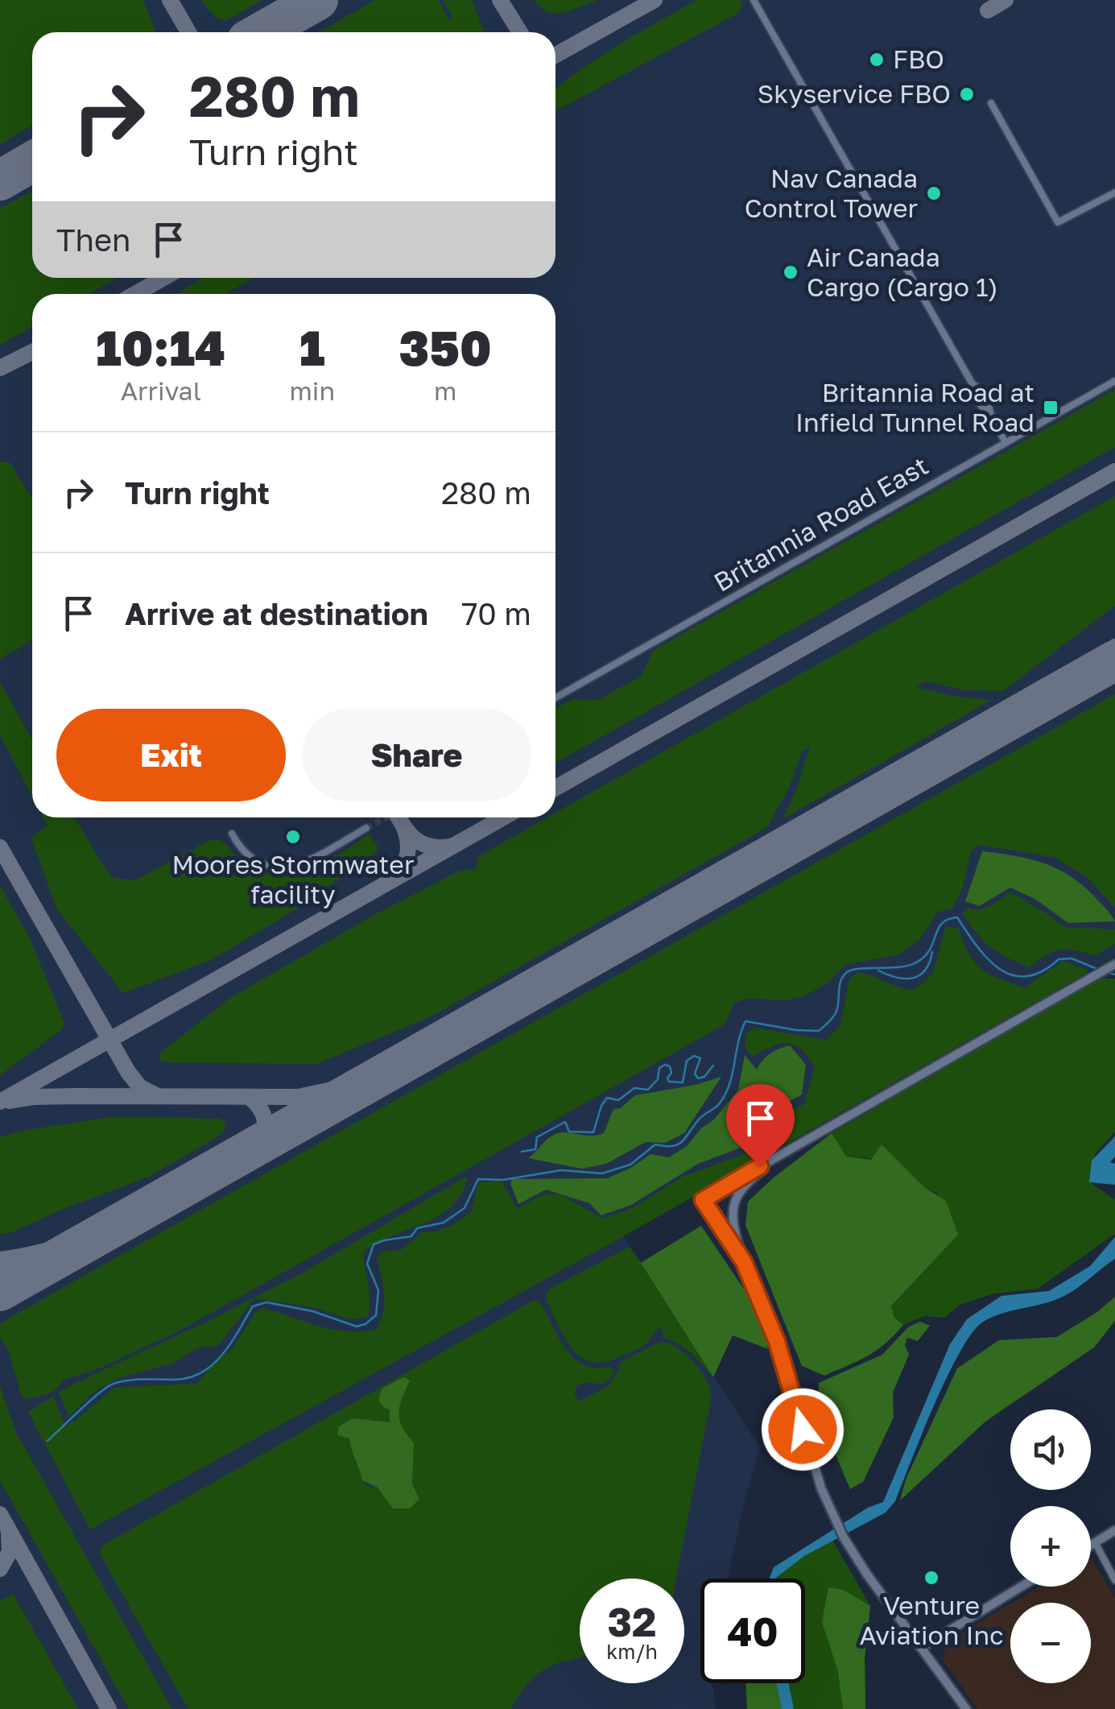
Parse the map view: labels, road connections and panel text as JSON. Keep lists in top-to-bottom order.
{
  "streets": {
    "street": ["Britannia Road East"]
  },
  "places": {
    "other": [
      "FBO",
      "Skyservice FBO",
      "Nav Canada Control Tower",
      "Air Canada Cargo (Cargo 1)",
      "Moores Stormwater facility",
      "Venture Aviation Inc"
    ],
    "transit": ["Britannia Road at Infield Tunnel Road"]
  },
  "page": {
    "turn": ["280 m", "Turn right"],
    "then": "Then",
    "eta": [
      "10:14",
      "Arrival",
      "1",
      "min",
      "350",
      "m"
    ],
    "list": [
      {
        "name": "Turn right",
        "value": "280 m"
      },
      {
        "name": "Arrive at destination",
        "value": "70 m"
      }
    ],
    "buttons": ["Exit", "Share"],
    "map_buttons": ["+", "−"],
    "speed": "32 km/h",
    "limit": "40"
  }
}
